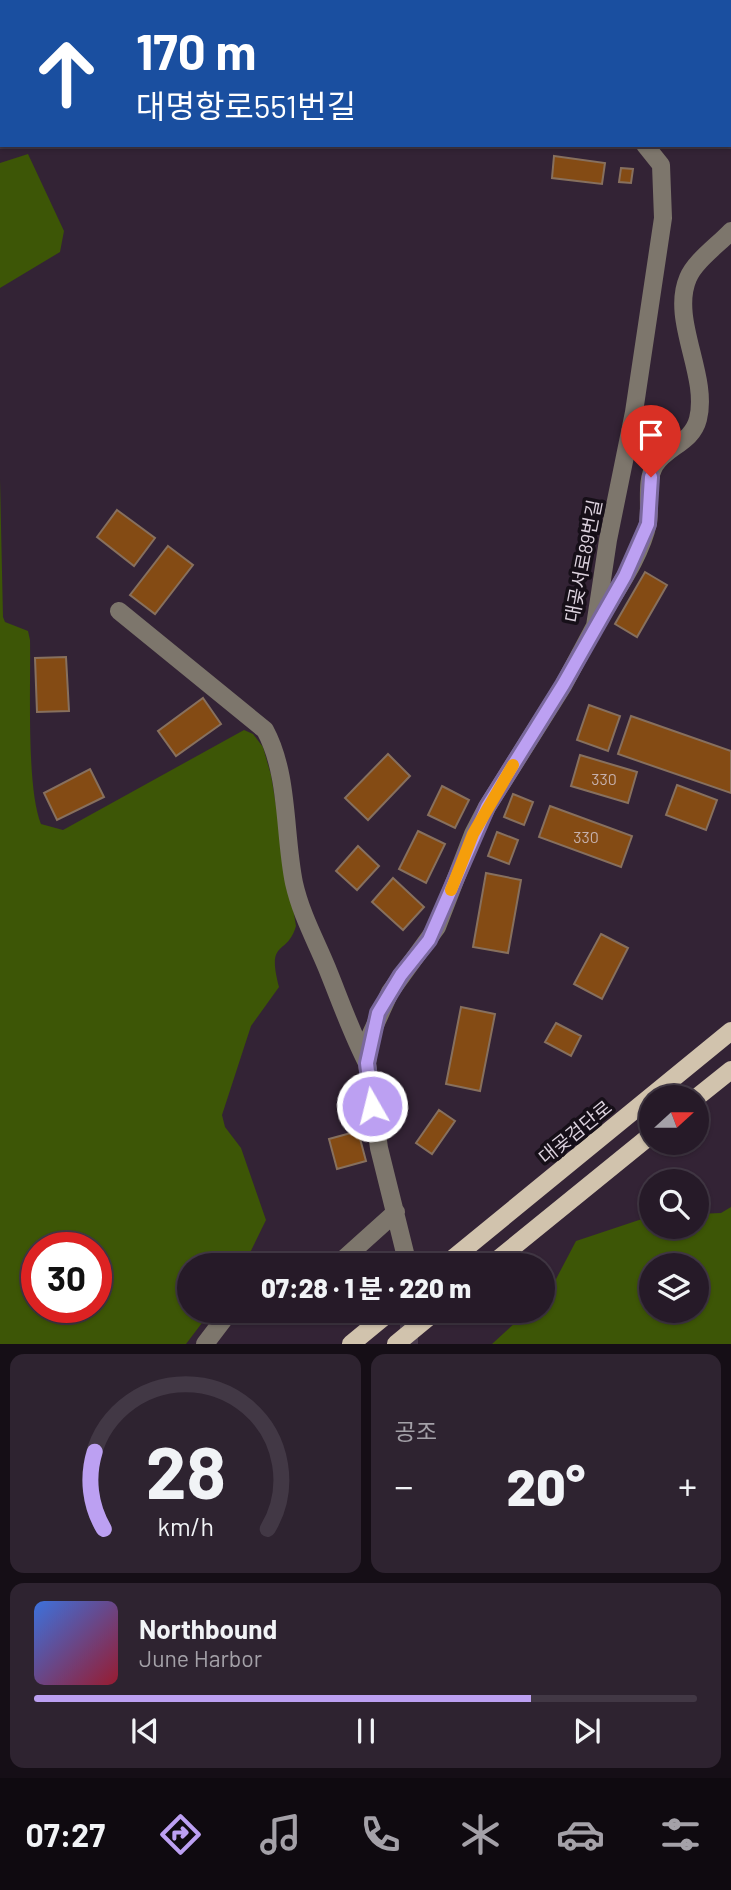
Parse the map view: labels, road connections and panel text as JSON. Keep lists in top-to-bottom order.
{
  "streets": {
    "main road": ["대곶검단로"],
    "street": ["대곶서로89번길"]
  },
  "house_numbers": ["330", "330"],
  "north": "right",
  "page": {
    "turn": ["170 m", "대명항로551번길"],
    "limit": "30",
    "trip": "07:28 · 1 분 · 220 m",
    "tile": "공조",
    "heat": ["−", "20°", "+"],
    "song": ["Northbound", "June Harbor"],
    "tabs": "07:27",
    "gauge": ["28", "km/h"]
  }
}
